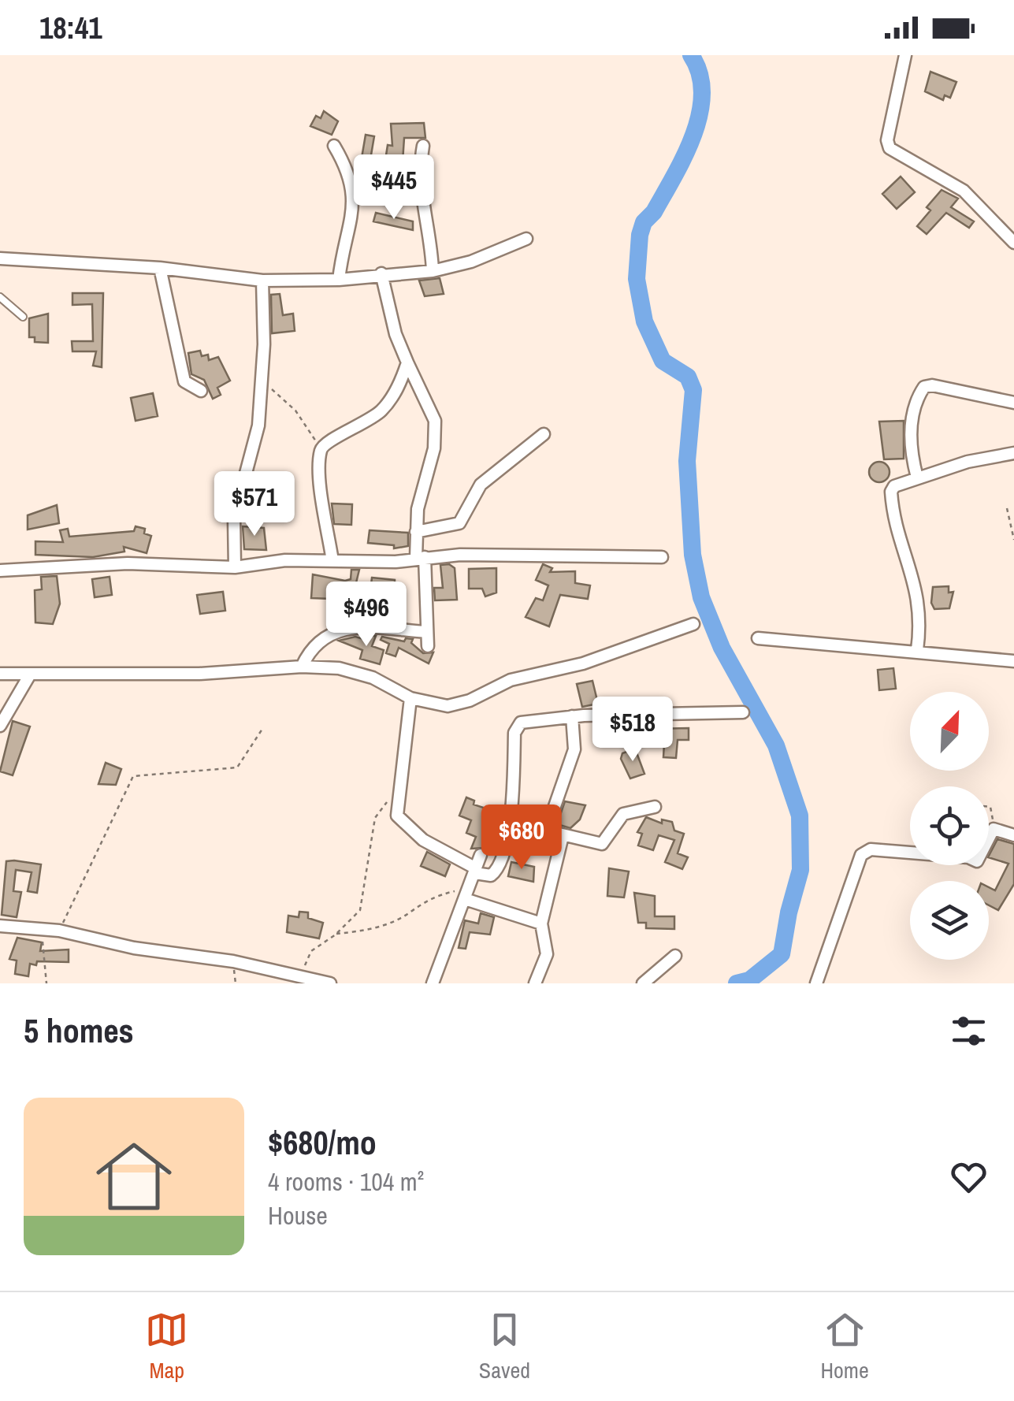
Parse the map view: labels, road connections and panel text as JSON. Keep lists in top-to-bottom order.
{
  "north": "top right",
  "page": {
    "status": "18:41",
    "price": [
      "$445",
      "$571",
      "$496",
      "$518",
      "$680"
    ],
    "heading": "5 homes",
    "list": [
      {
        "name": "$680/mo",
        "note": "4 rooms · 104 m² · House"
      }
    ],
    "tabs": ["Map", "Saved", "Home"]
  }
}
